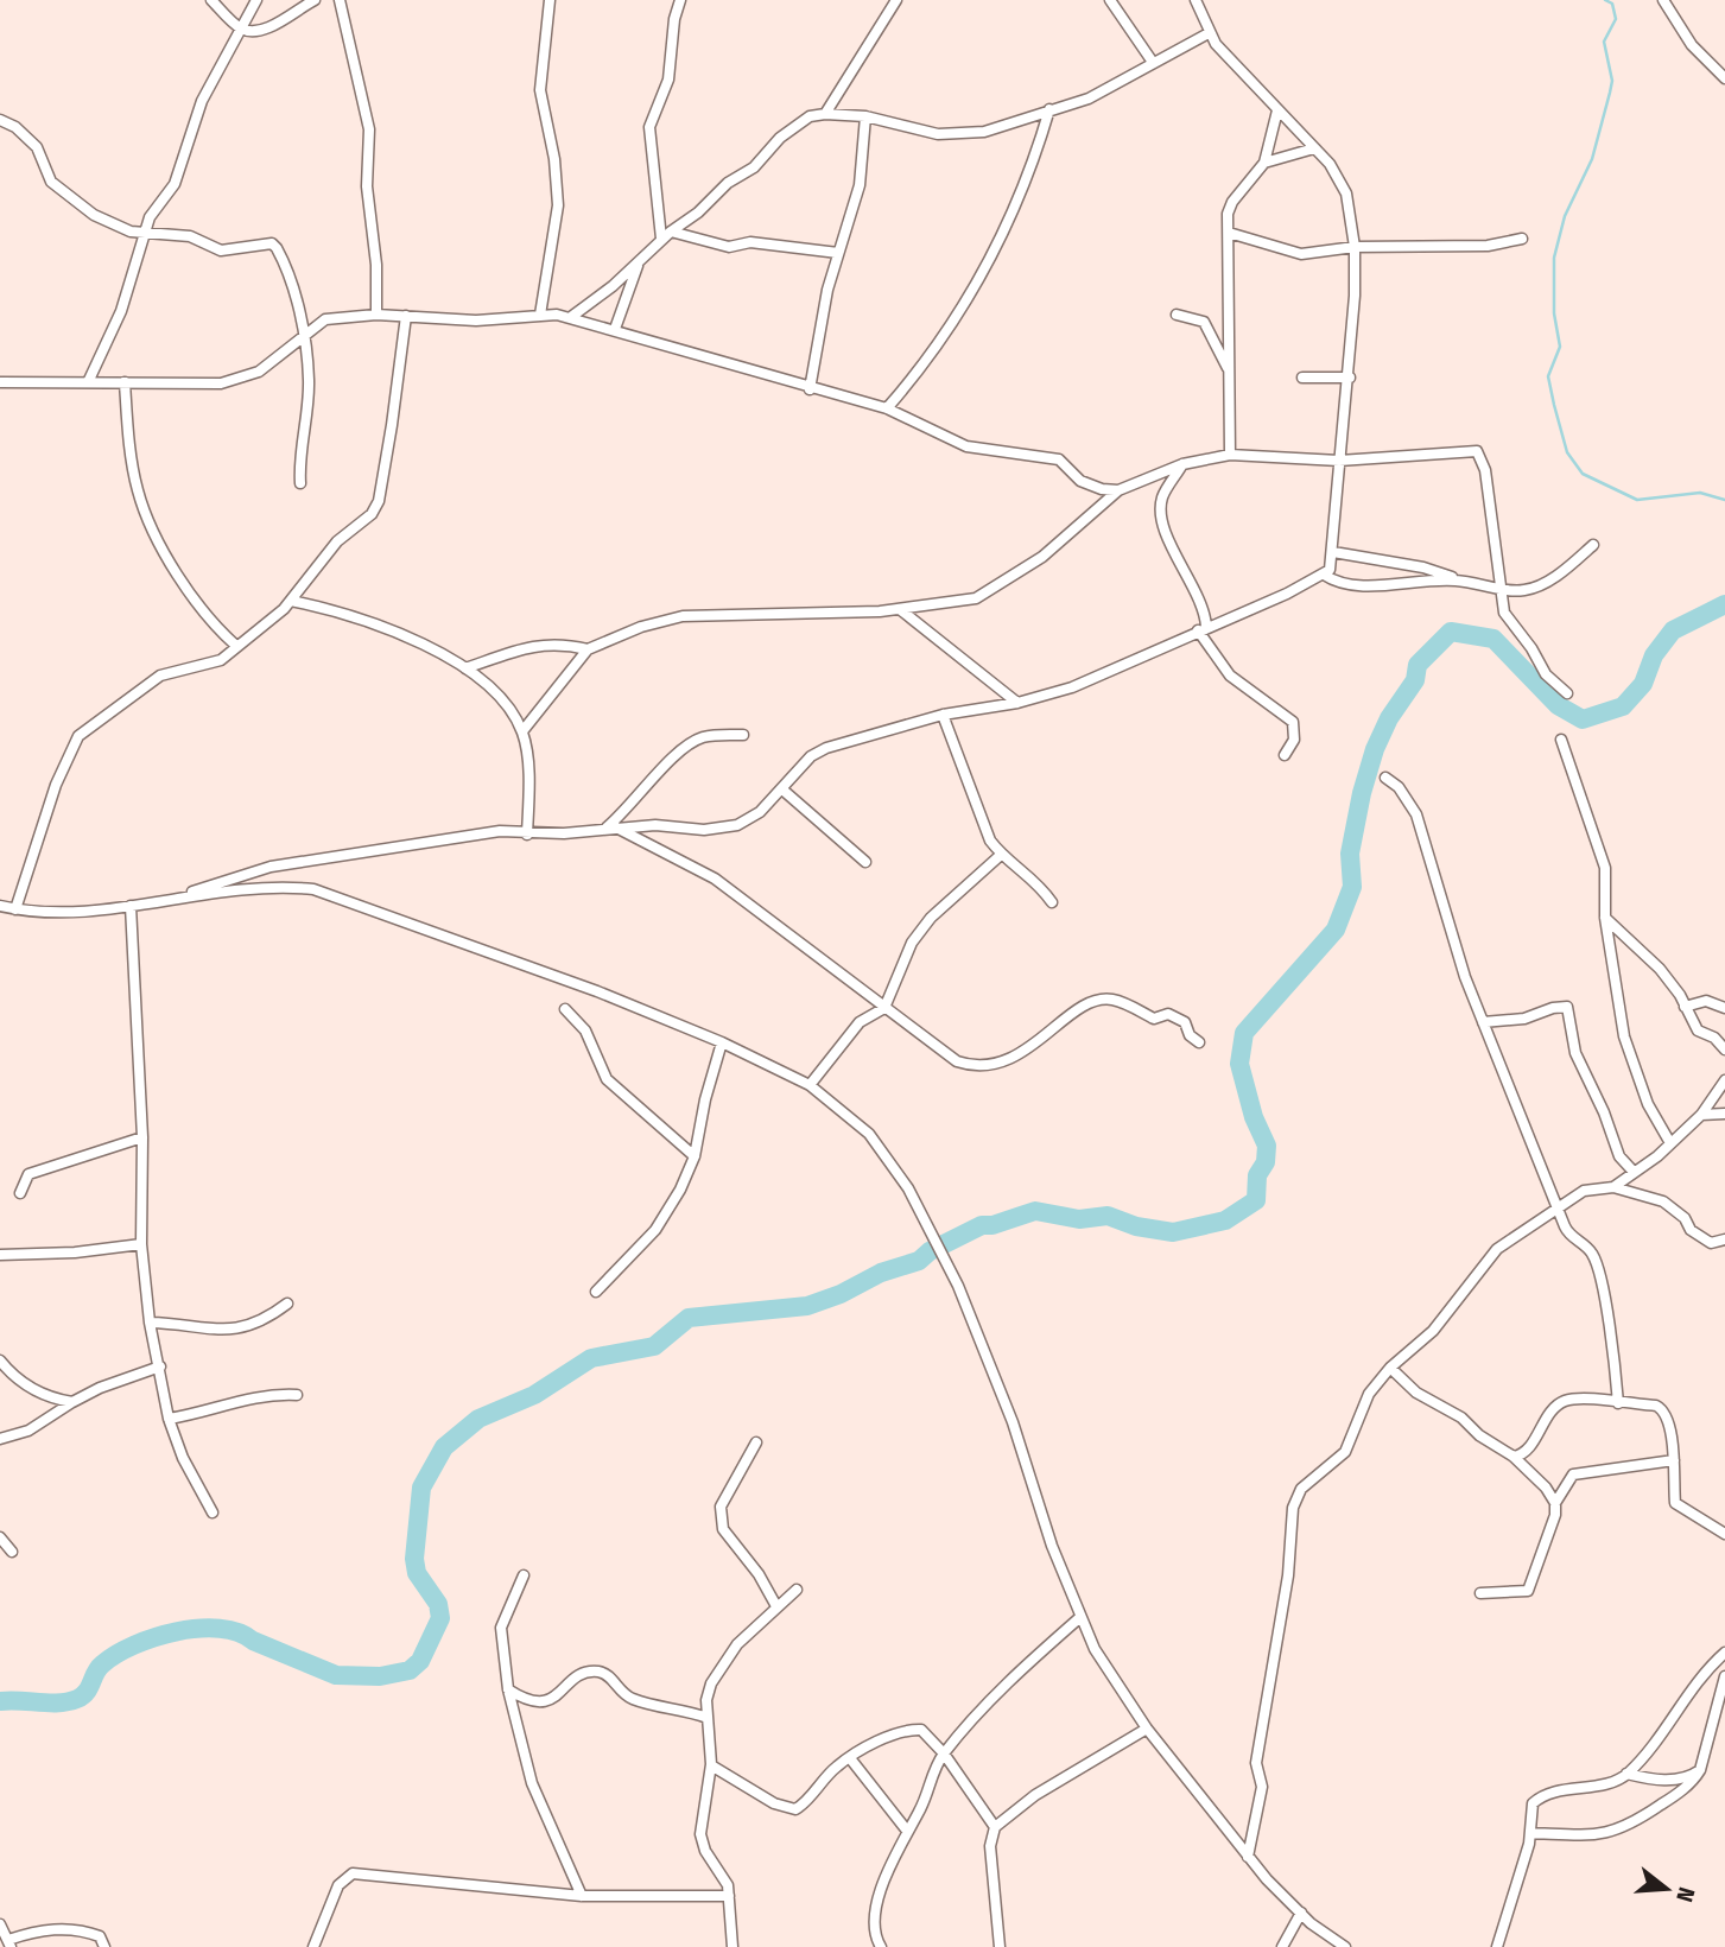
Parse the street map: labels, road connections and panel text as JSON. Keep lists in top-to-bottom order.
{
  "north": "right"
}
